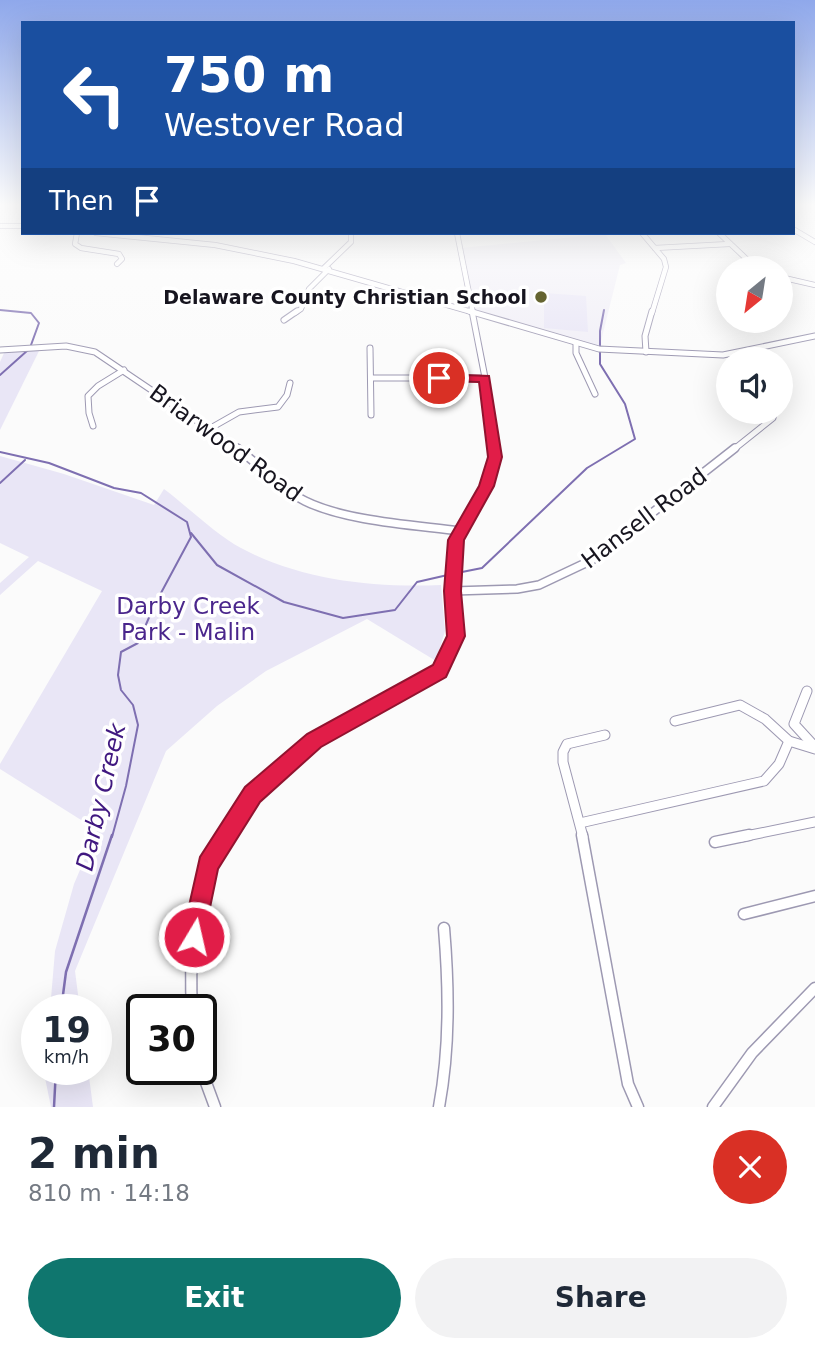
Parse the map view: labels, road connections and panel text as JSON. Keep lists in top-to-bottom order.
{
  "streets": {
    "street": ["Briarwood Road", "Hansell Road"]
  },
  "water": ["Darby Creek"],
  "parks": ["Darby Creek Park - Malin"],
  "places": ["Delaware County Christian School"],
  "north": "bottom left",
  "page": {
    "turn": ["750 m", "Westover Road"],
    "then": "Then",
    "speed": "19 km/h",
    "limit": "30",
    "heading": ["2 min", "810 m · 14:18"],
    "buttons": ["Exit", "Share"]
  }
}
